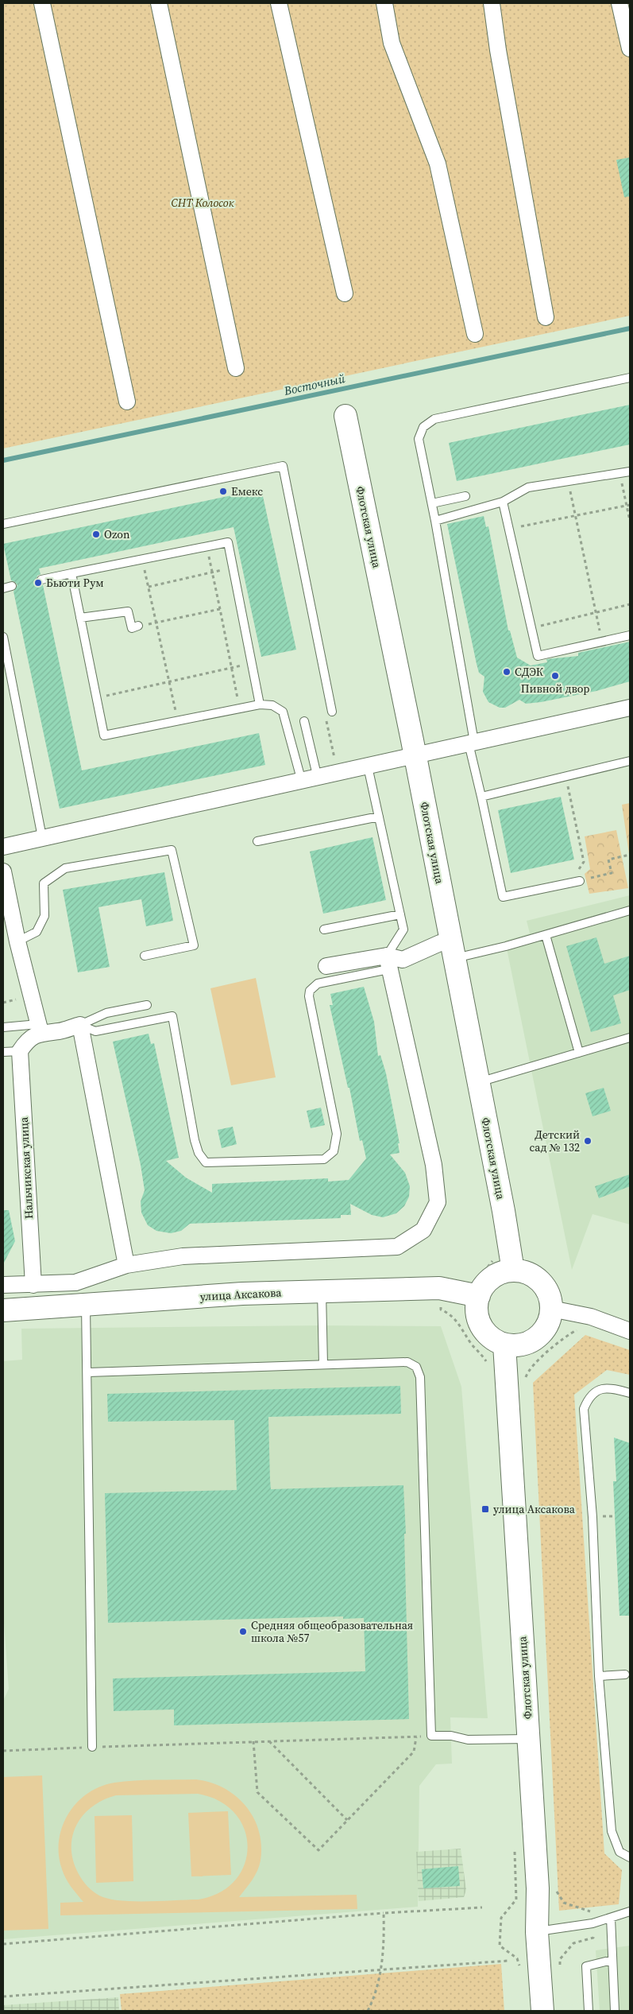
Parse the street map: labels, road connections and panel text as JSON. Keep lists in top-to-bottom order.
{
  "streets": {
    "street": ["Флотская улица", "Нальчикская улица", "улица Аксакова"]
  },
  "crossings": [
    ["Флотская улица", "улица Аксакова"]
  ],
  "water": ["Восточный"],
  "parks": ["СНТ Колосок"],
  "places": {
    "other": [
      "Емекс",
      "Ozon",
      "Бьюти Рум",
      "СДЭК",
      "Пивной двор",
      "Детский сад № 132",
      "Средняя общеобразовательная школа №57"
    ],
    "transit": ["улица Аксакова"]
  }
}
